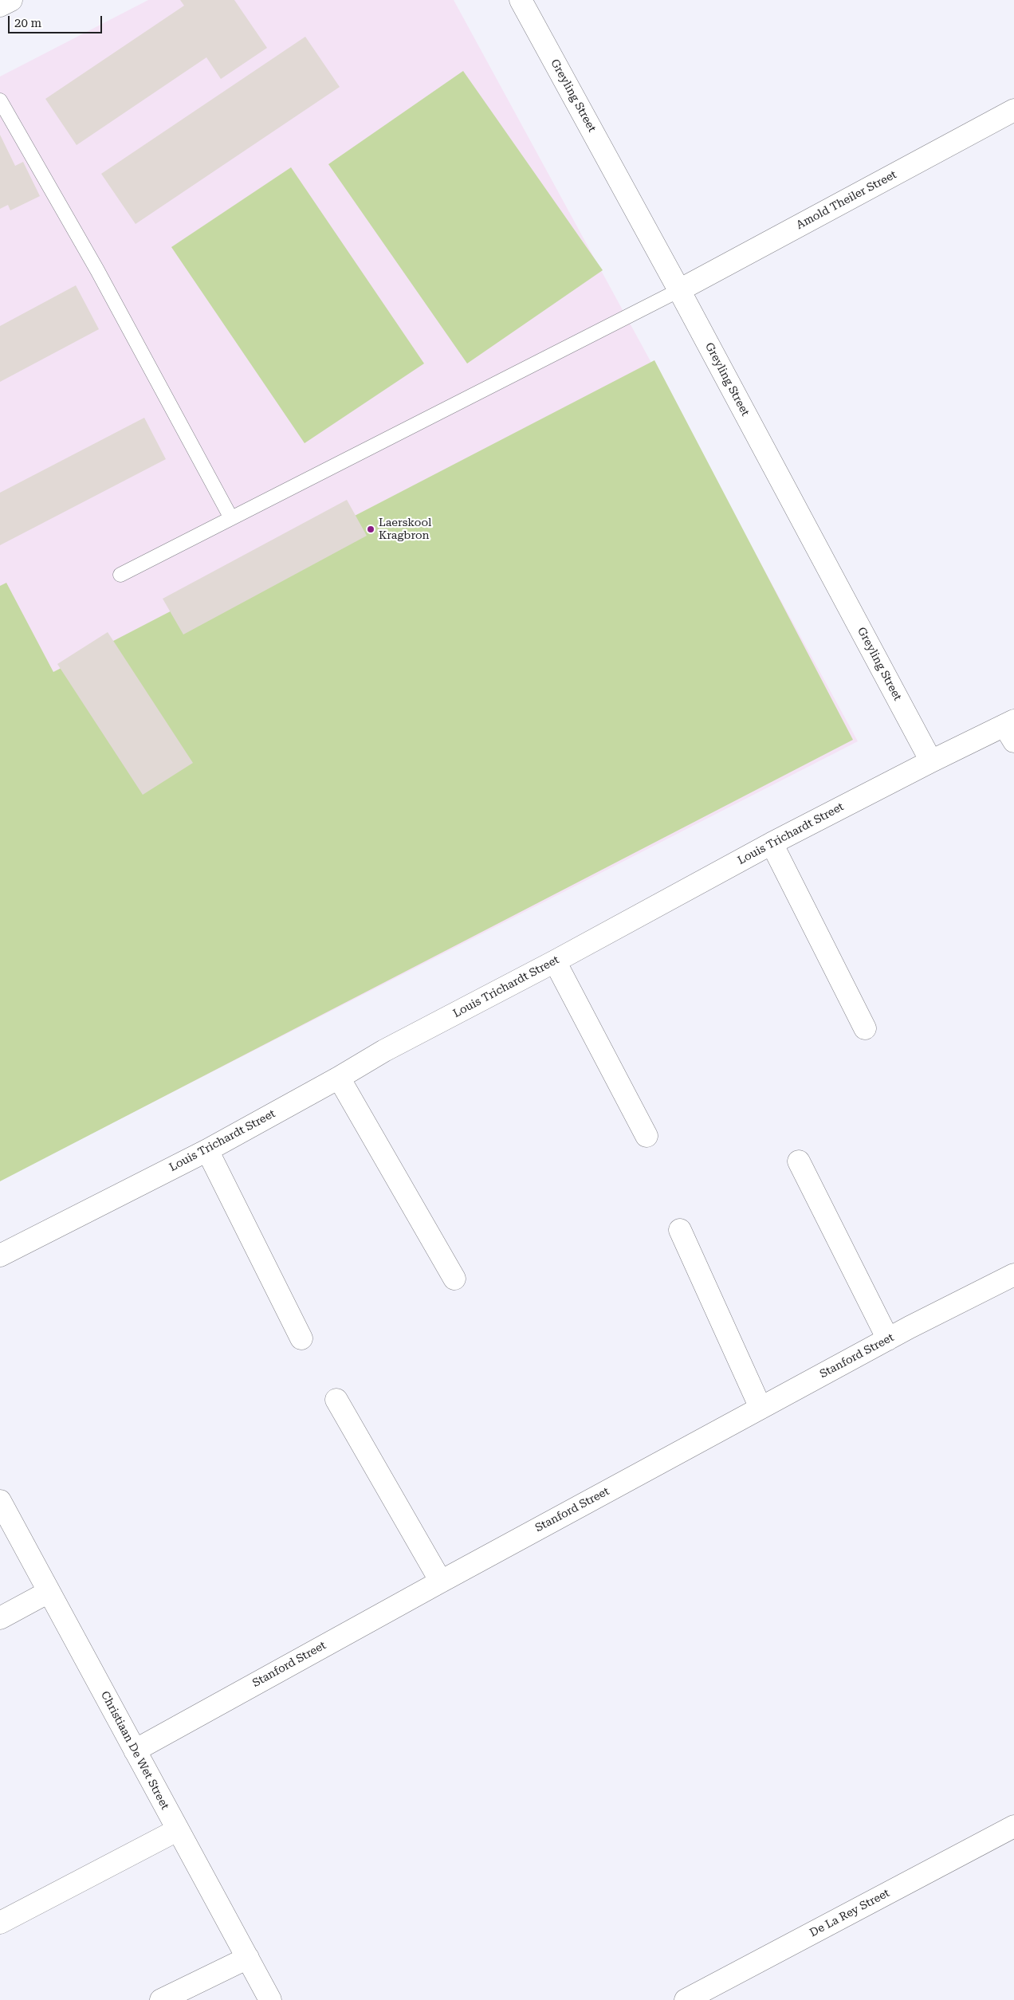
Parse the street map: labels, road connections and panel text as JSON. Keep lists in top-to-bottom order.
{
  "streets": {
    "street": [
      "Greyling Street",
      "Amold Theiler Street",
      "Louis Trichardt Street",
      "Stanford Street",
      "Christiaan De Wet Street",
      "De La Rey Street"
    ]
  },
  "crossings": [
    ["Greyling Street", "Amold Theiler Street"],
    ["Greyling Street", "Louis Trichardt Street"],
    ["Stanford Street", "Christiaan De Wet Street"]
  ],
  "places": ["Laerskool Kragbron"],
  "scale_bar": "20 m"
}
